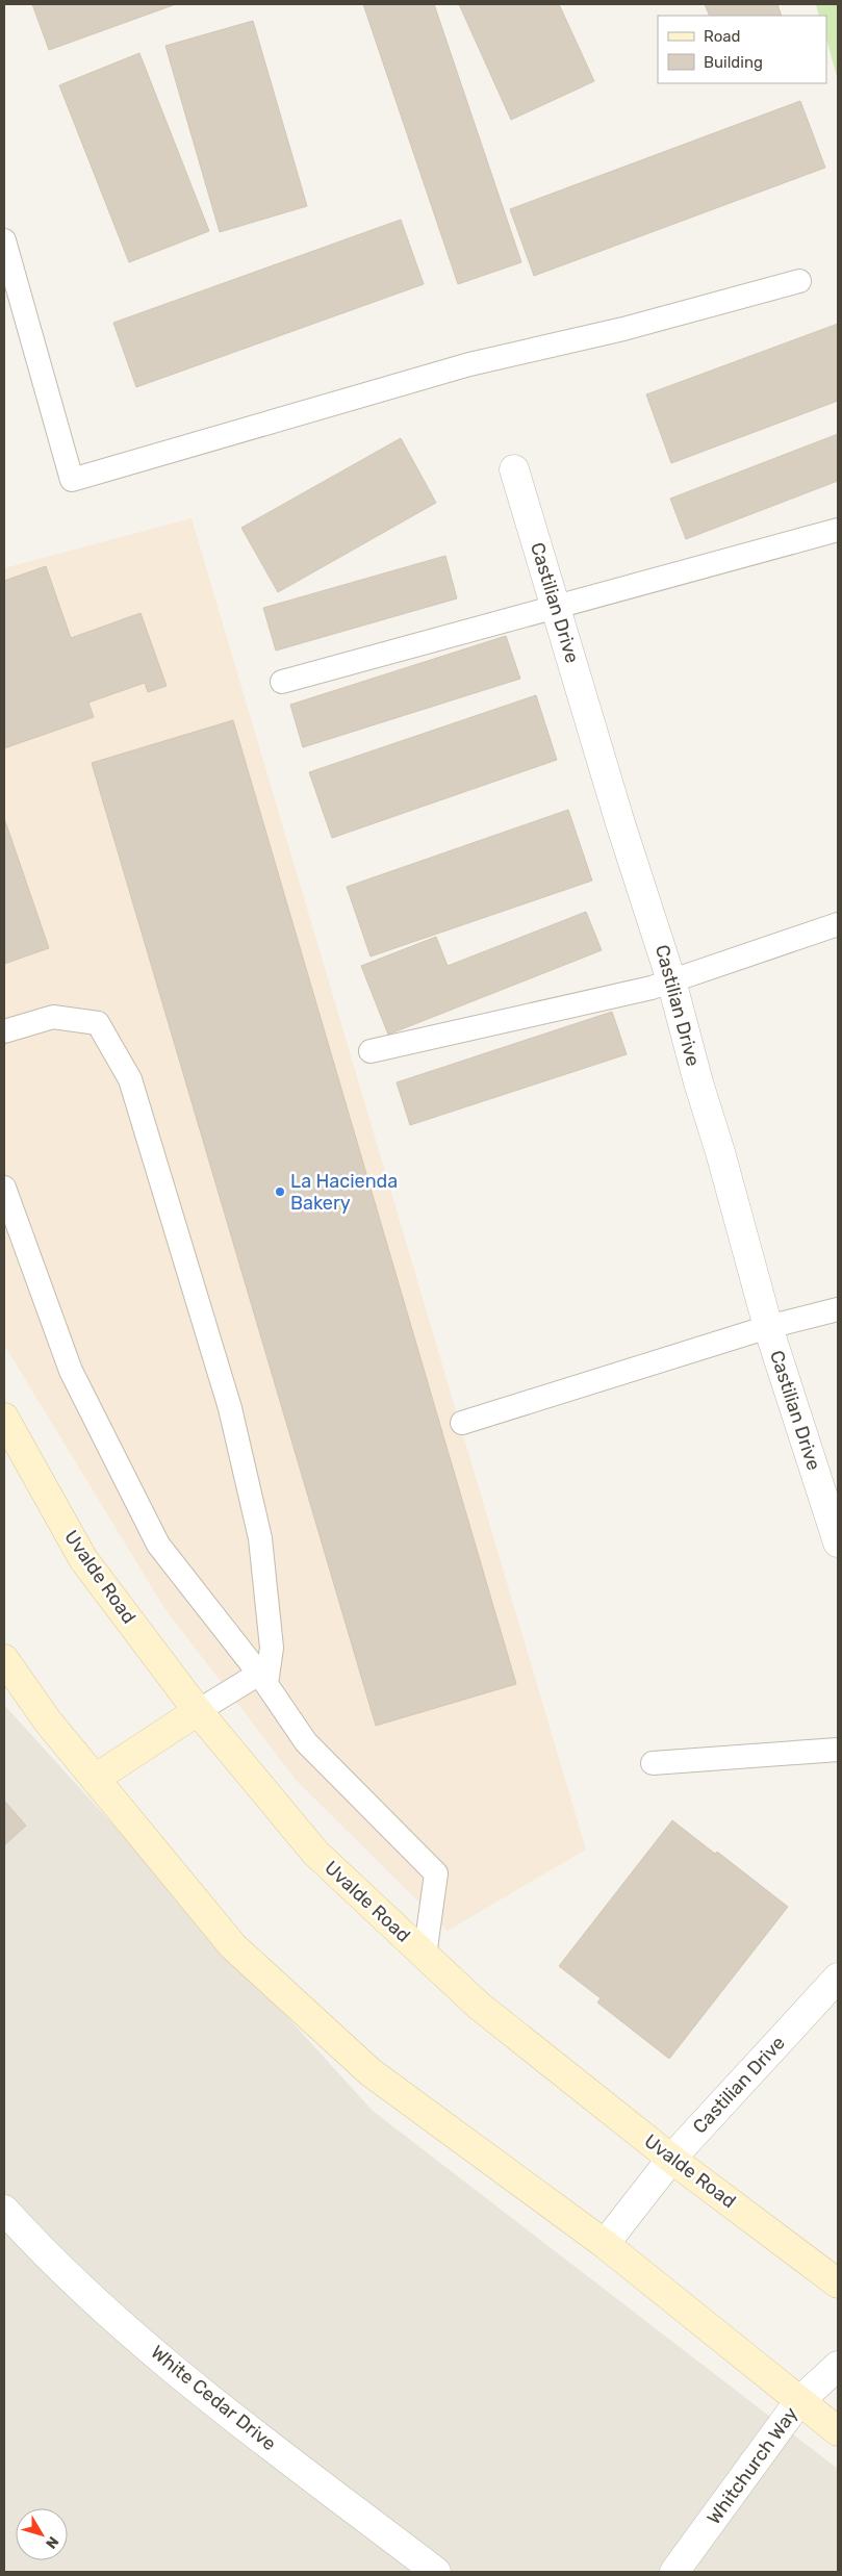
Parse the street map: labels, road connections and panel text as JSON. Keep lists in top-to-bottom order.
{
  "streets": {
    "main road": ["Uvalde Road"],
    "street": ["Castilian Drive", "White Cedar Drive", "Whitchurch Way"]
  },
  "crossings": [
    ["Castilian Drive", "Uvalde Road"]
  ],
  "places": ["La Hacienda Bakery"],
  "legend": ["Road", "Building"],
  "north": "bottom right"
}
